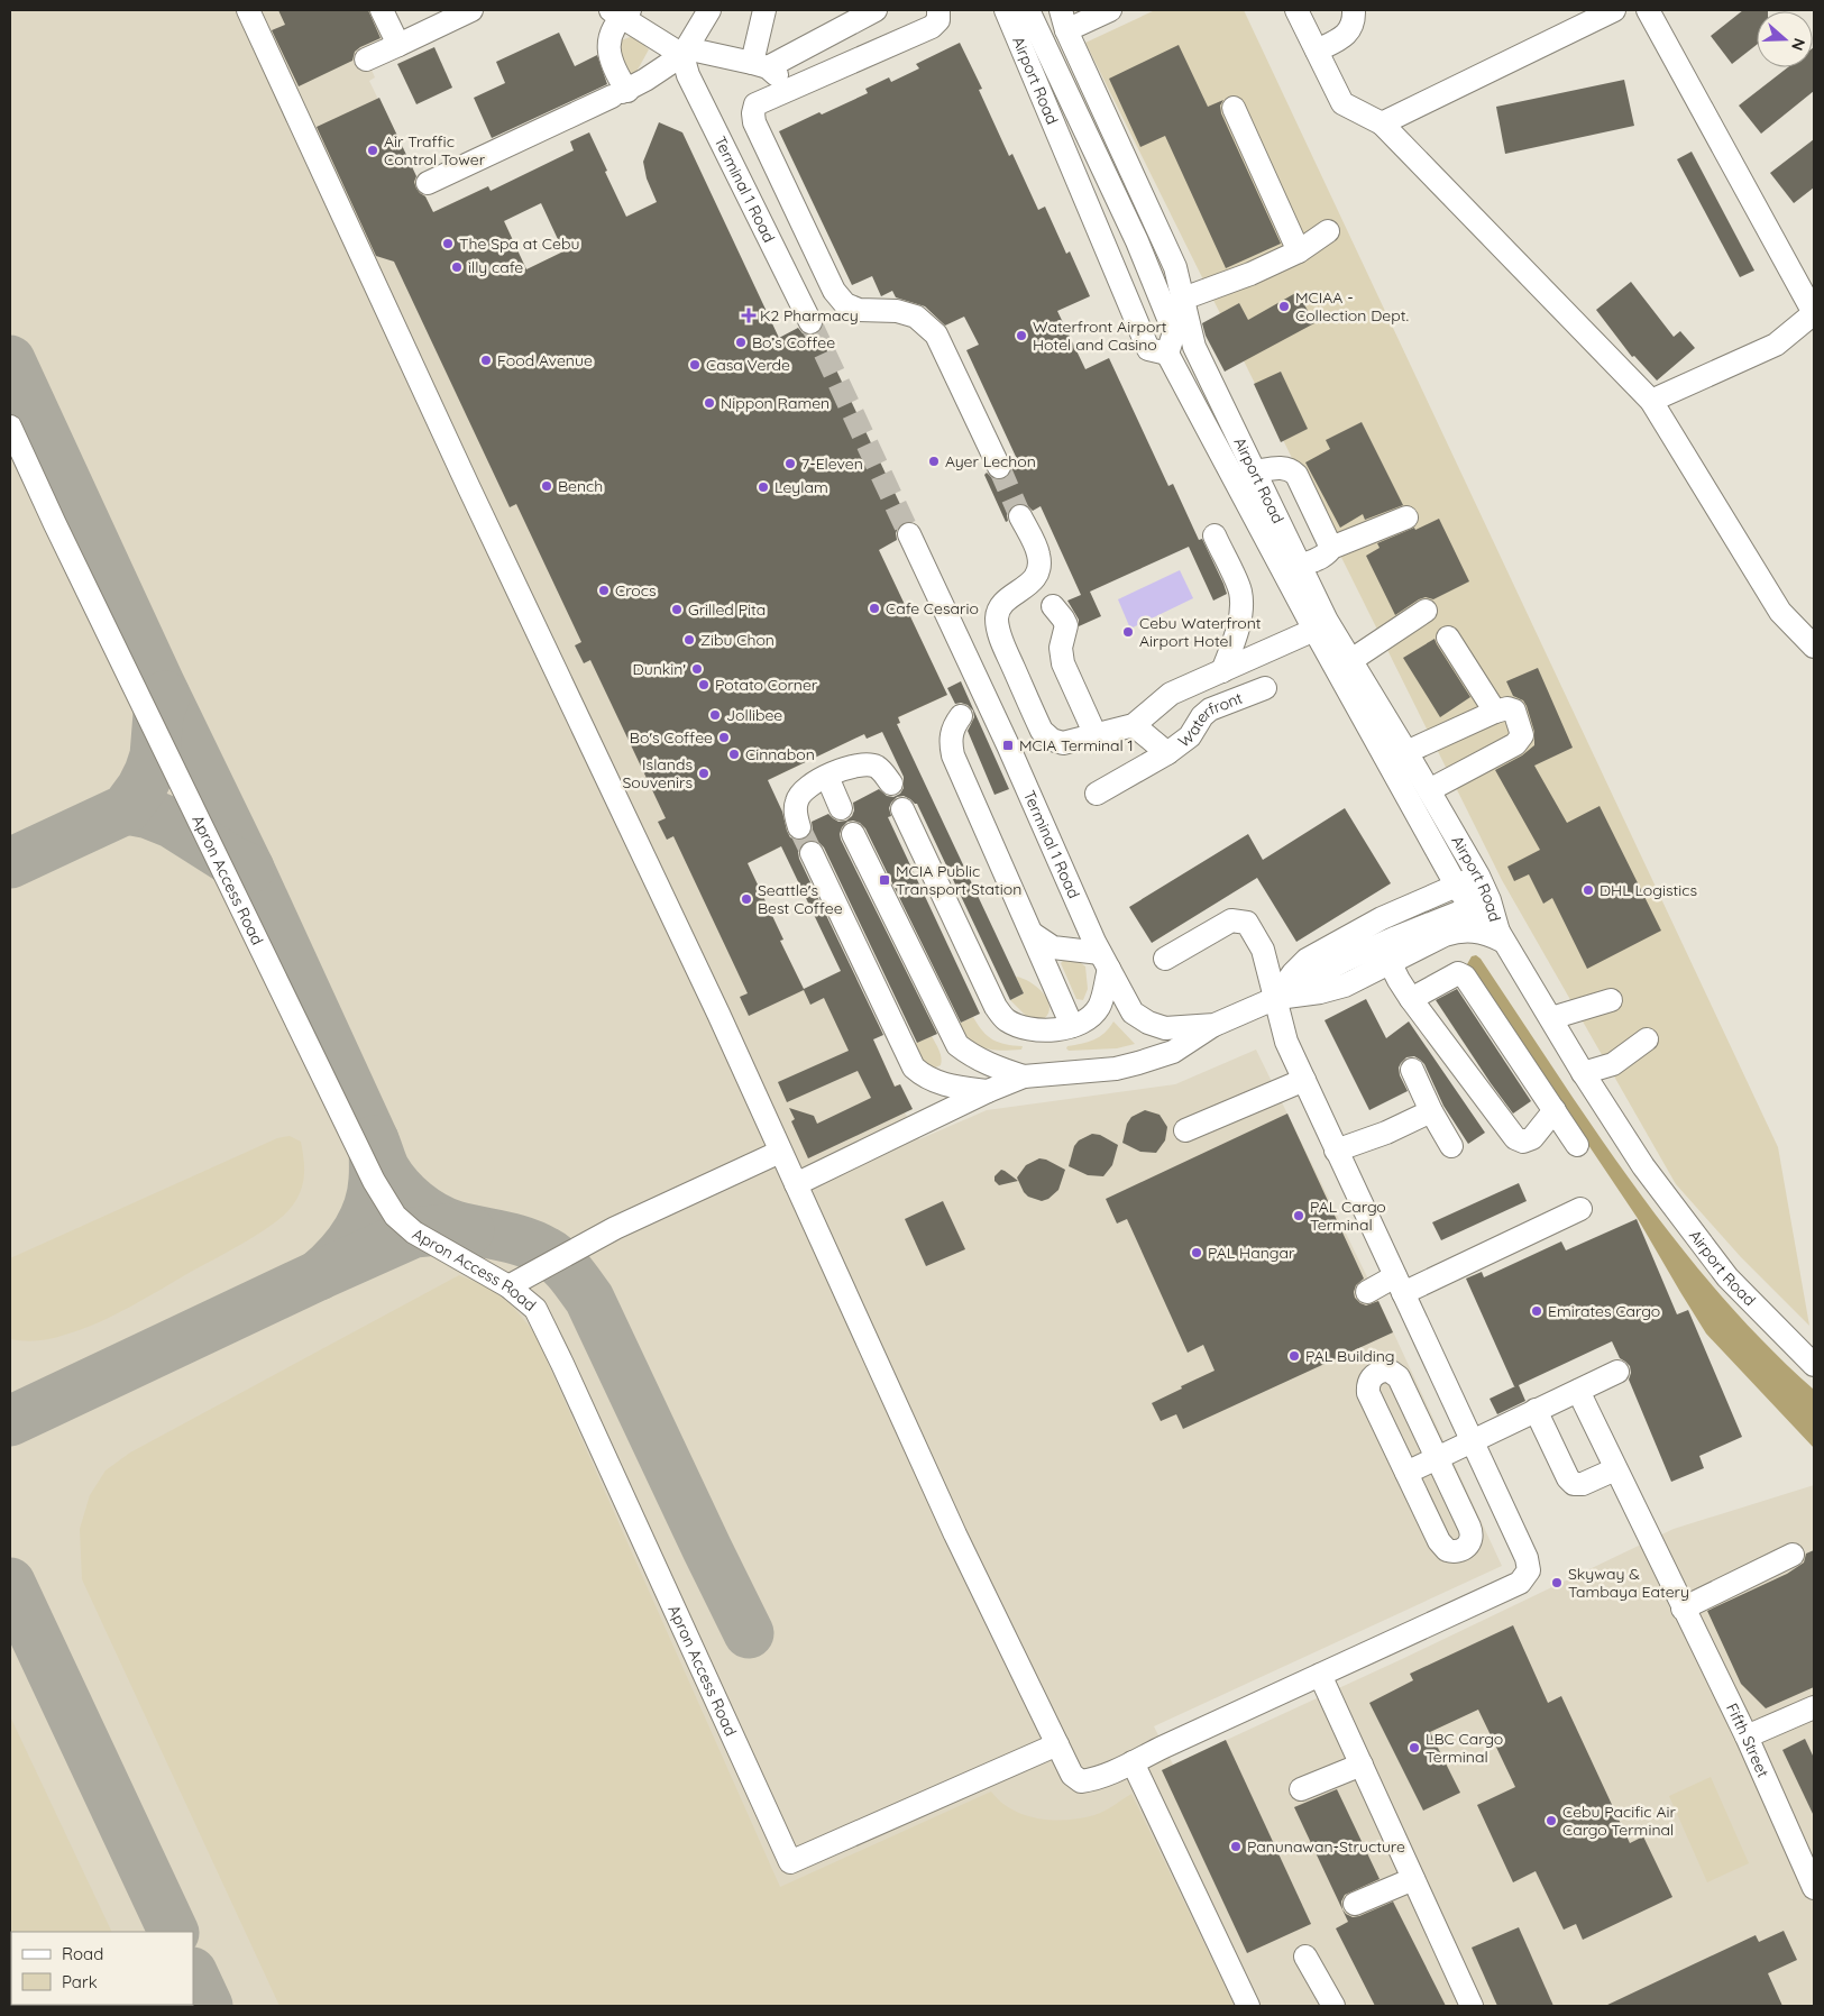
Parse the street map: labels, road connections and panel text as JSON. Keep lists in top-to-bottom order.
{
  "streets": {
    "street": [
      "Airport Road",
      "Terminal 1 Road",
      "Waterfront",
      "Apron Access Road",
      "Fifth Street"
    ]
  },
  "crossings": [
    ["Airport Road", "Terminal 1 Road"]
  ],
  "places": {
    "other": [
      "Air Traffic Control Tower",
      "The Spa at Cebu",
      "illy cafe",
      "MCIAA - Collection Dept.",
      "Waterfront Airport Hotel and Casino",
      "Bo’s Coffee",
      "Food Avenue",
      "Casa Verde",
      "Nippon Ramen",
      "Ayer Lechon",
      "7-Eleven",
      "Bench",
      "Leylam",
      "Crocs",
      "Cafe Cesario",
      "Grilled Pita",
      "Cebu Waterfront Airport Hotel",
      "Zibu Chon",
      "Dunkin'",
      "Potato Corner",
      "Jollibee",
      "Bo's Coffee",
      "Cinnabon",
      "Islands Souvenirs",
      "DHL Logistics",
      "Seattle's Best Coffee",
      "PAL Cargo Terminal",
      "PAL Hangar",
      "Emirates Cargo",
      "PAL Building",
      "Skyway & Tambaya Eatery",
      "LBC Cargo Terminal",
      "Cebu Pacific Air Cargo Terminal",
      "Panunawan-Structure"
    ],
    "health": ["K2 Pharmacy"],
    "transit": ["MCIA Terminal 1", "MCIA Public Transport Station"]
  },
  "legend": ["Road", "Park"],
  "north": "right"
}
